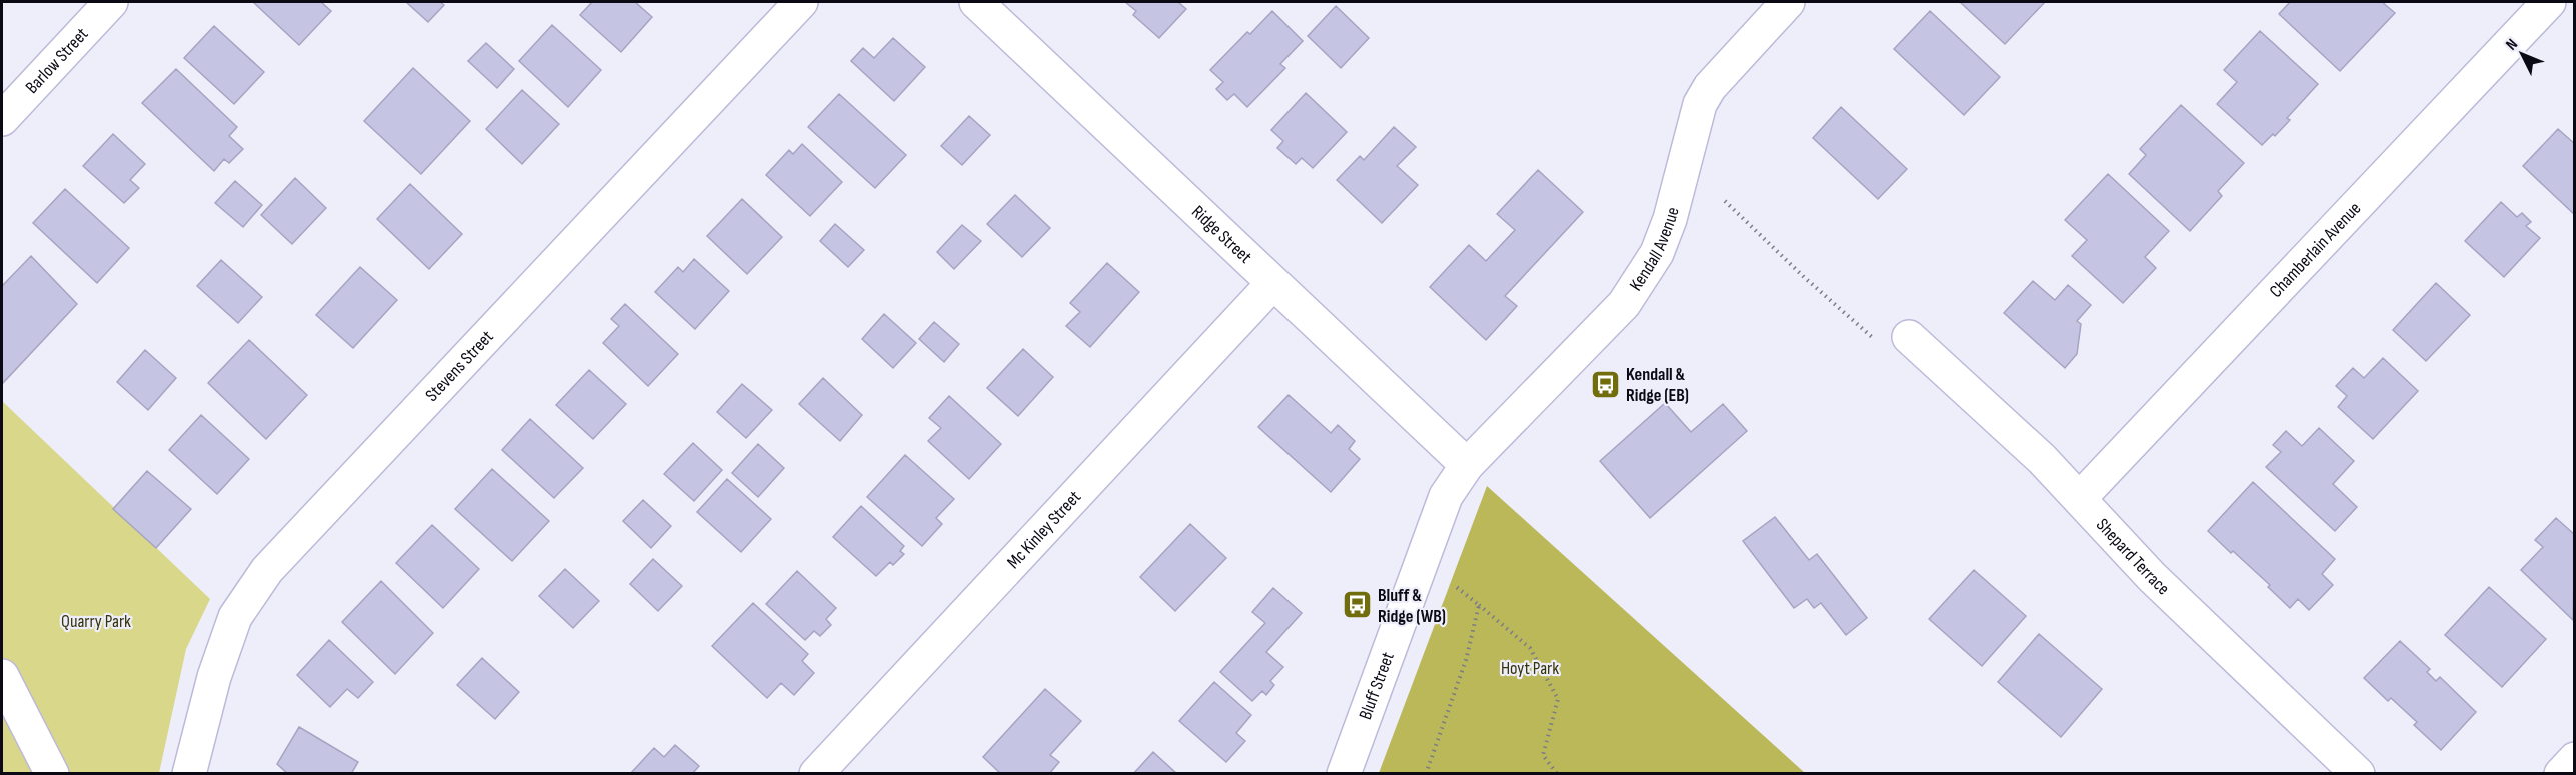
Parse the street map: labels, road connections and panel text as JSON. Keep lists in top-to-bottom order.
{
  "streets": {
    "street": [
      "Barlow Street",
      "Ridge Street",
      "Kendall Avenue",
      "Chamberlain Avenue",
      "Stevens Street",
      "Mc Kinley Street",
      "Shepard Terrace",
      "Bluff Street"
    ]
  },
  "crossings": [
    ["Ridge Street", "Kendall Avenue"],
    ["Ridge Street", "Mc Kinley Street"],
    ["Ridge Street", "Bluff Street"],
    ["Kendall Avenue", "Bluff Street"],
    ["Chamberlain Avenue", "Shepard Terrace"]
  ],
  "parks": ["Quarry Park", "Hoyt Park"],
  "places": {
    "bus stop": ["Kendall & Ridge (EB)", "Bluff & Ridge (WB)"]
  },
  "north": "top left"
}
